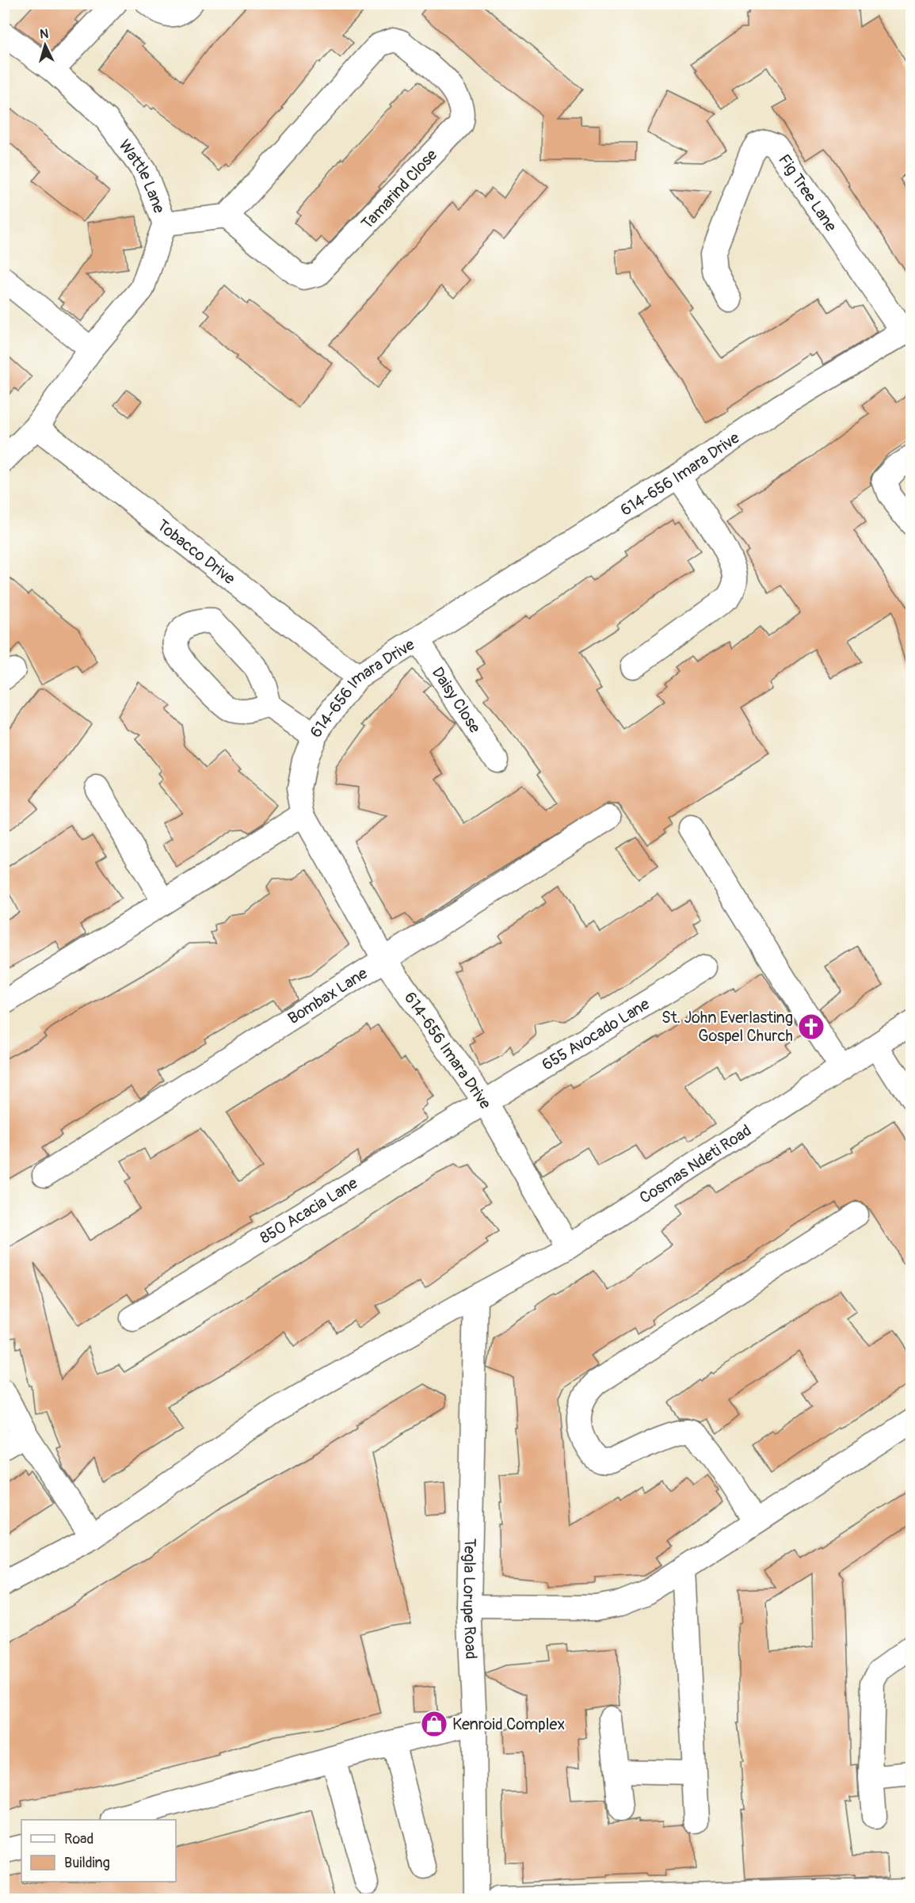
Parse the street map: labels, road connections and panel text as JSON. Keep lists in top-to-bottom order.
{
  "streets": {
    "street": [
      "Wattle Lane",
      "Tamarind Close",
      "Fig Tree Lane",
      "614-656 Imara Drive",
      "Tobacco Drive",
      "Daisy Close",
      "Bombax Lane",
      "655 Avocado Lane",
      "Cosmas Ndeti Road",
      "850 Acacia Lane",
      "Tegla Lorupe Road"
    ]
  },
  "crossings": [
    ["Wattle Lane", "Tobacco Drive"],
    ["Fig Tree Lane", "614-656 Imara Drive"],
    ["614-656 Imara Drive", "Tobacco Drive"],
    ["614-656 Imara Drive", "Daisy Close"],
    ["614-656 Imara Drive", "Bombax Lane"],
    ["614-656 Imara Drive", "655 Avocado Lane"],
    ["614-656 Imara Drive", "Cosmas Ndeti Road"],
    ["614-656 Imara Drive", "850 Acacia Lane"],
    ["655 Avocado Lane", "850 Acacia Lane"],
    ["Cosmas Ndeti Road", "Tegla Lorupe Road"]
  ],
  "places": {
    "church": ["St. John Everlasting Gospel Church"],
    "shop": ["Kenroid Complex"]
  },
  "legend": ["Road", "Building"],
  "north": "top"
}
